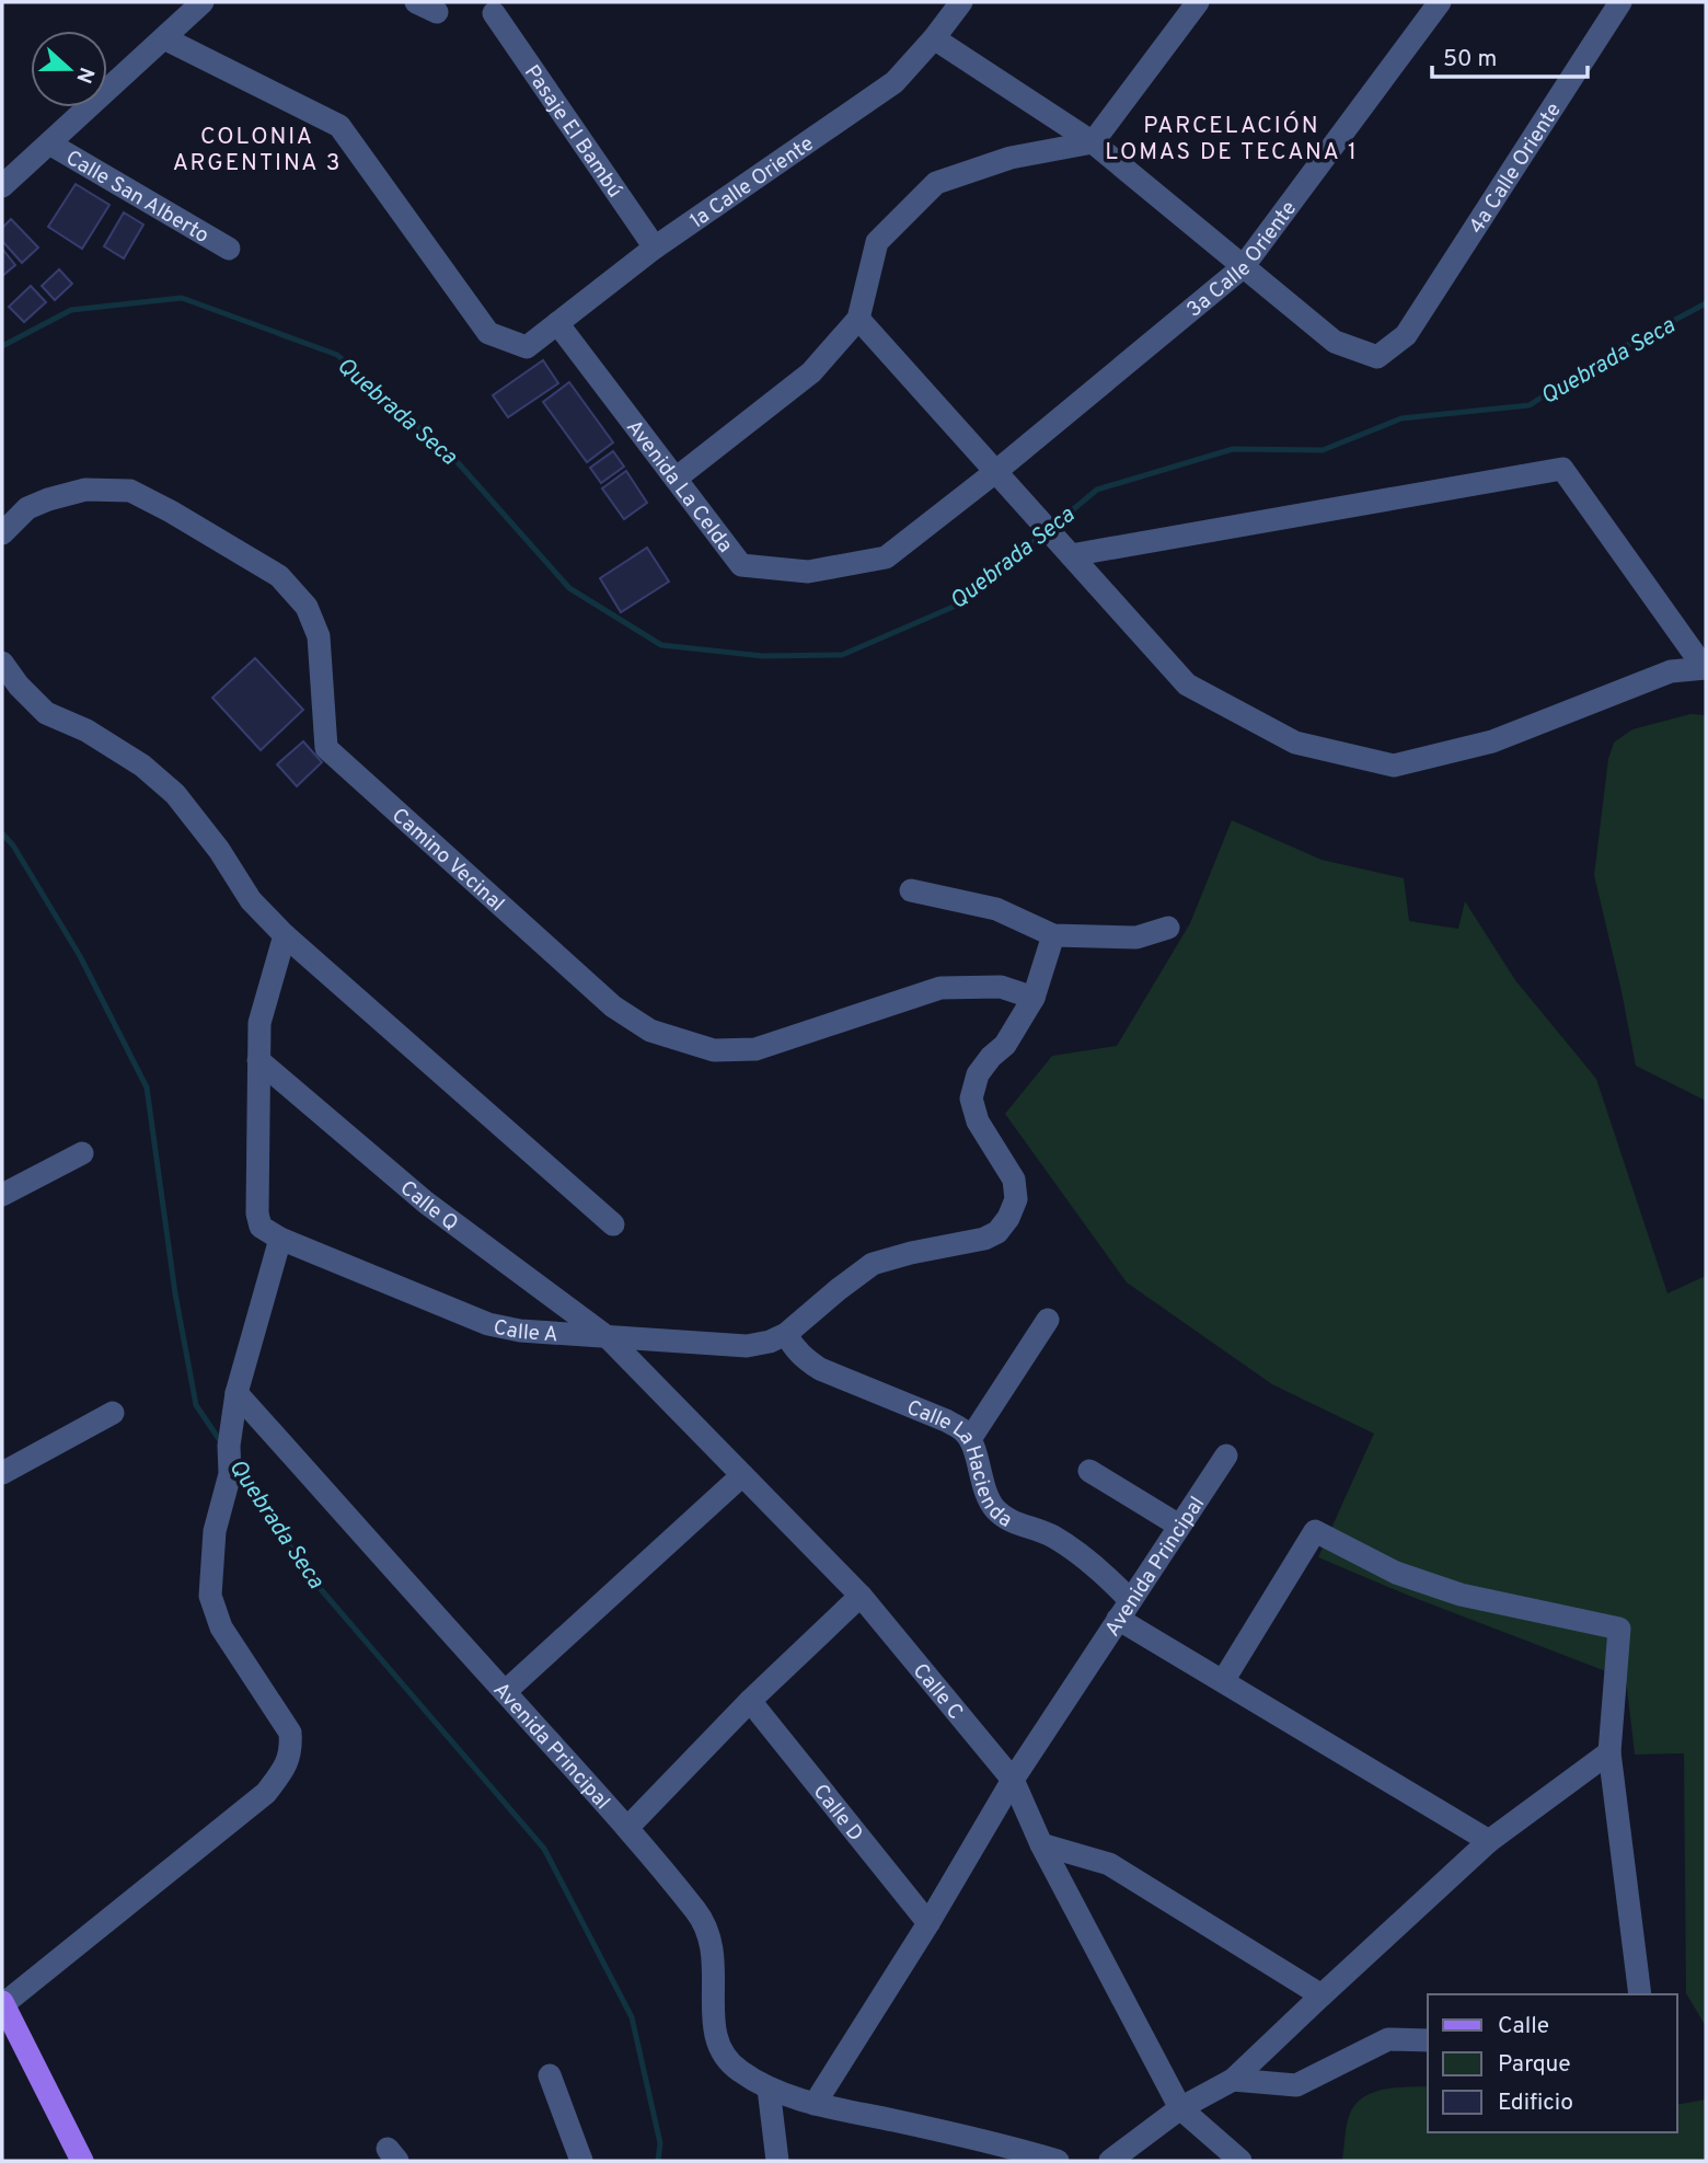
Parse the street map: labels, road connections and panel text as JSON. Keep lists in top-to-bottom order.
{
  "streets": {
    "street": [
      "Pasaje El Bambú",
      "4a Calle Oriente",
      "1a Calle Oriente",
      "Calle San Alberto",
      "3a Calle Oriente",
      "Avenida La Celda",
      "Camino Vecinal",
      "Calle Q",
      "Calle A",
      "Calle La Hacienda",
      "Avenida Principal",
      "Calle C",
      "Calle D"
    ]
  },
  "crossings": [
    ["Pasaje El Bambú", "1a Calle Oriente"],
    ["4a Calle Oriente", "3a Calle Oriente"],
    ["1a Calle Oriente", "Avenida La Celda"],
    ["3a Calle Oriente", "Avenida La Celda"],
    ["Calle Q", "Calle A"],
    ["Calle Q", "Calle C"],
    ["Calle A", "Calle La Hacienda"],
    ["Calle A", "Calle C"],
    ["Calle La Hacienda", "Avenida Principal"],
    ["Avenida Principal", "Calle C"],
    ["Avenida Principal", "Calle D"]
  ],
  "districts": ["PARCELACIÓN LOMAS DE TECANA 1", "COLONIA ARGENTINA 3"],
  "water": ["Quebrada Seca"],
  "legend": ["Calle", "Parque", "Edificio"],
  "scale_bar": "50 m",
  "north": "right"
}
